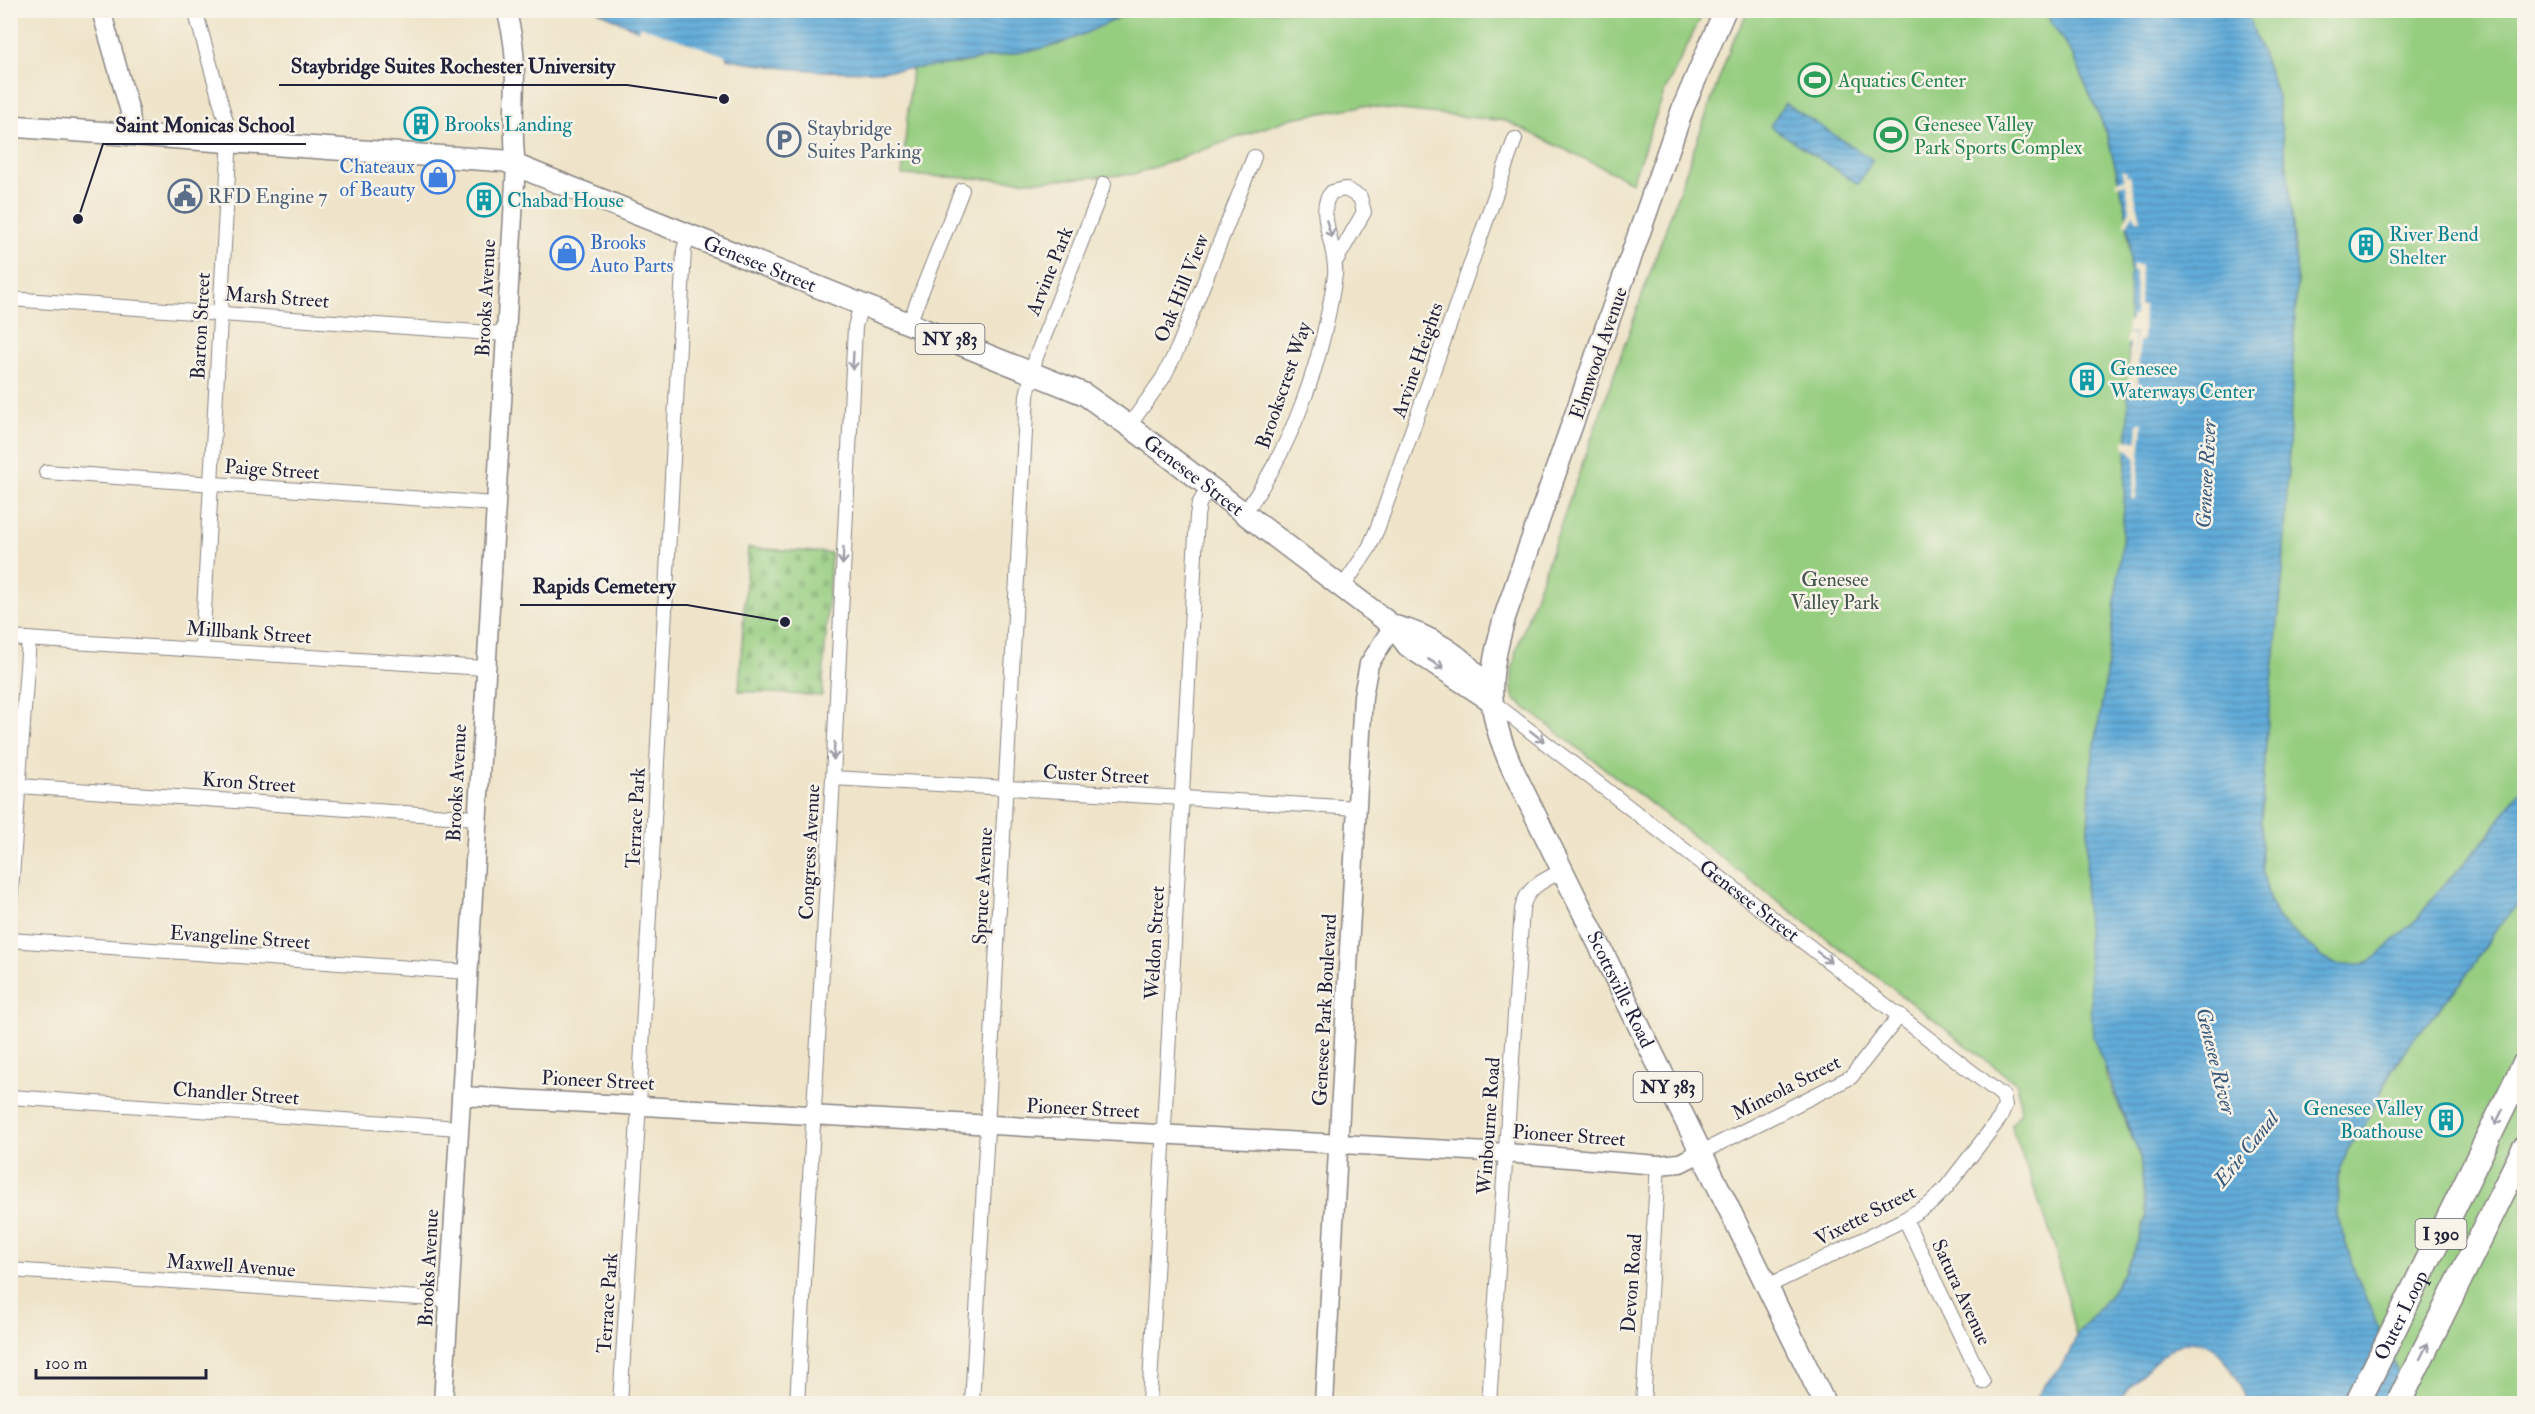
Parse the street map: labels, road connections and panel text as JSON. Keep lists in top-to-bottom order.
{
  "streets": {
    "highway": ["I 390", "Outer Loop"],
    "main road": [
      "Genesee Street",
      "NY 383",
      "Elmwood Avenue",
      "Scottsville Road"
    ],
    "street": [
      "Arvine Park",
      "Oak Hill View",
      "Marsh Street",
      "Brooks Avenue",
      "Barton Street",
      "Arvine Heights",
      "Brookscrest Way",
      "Paige Street",
      "Millbank Street",
      "Custer Street",
      "Kron Street",
      "Terrace Park",
      "Congress Avenue",
      "Spruce Avenue",
      "Evangeline Street",
      "Weldon Street",
      "Genesee Park Boulevard",
      "Pioneer Street",
      "Mineola Street",
      "Chandler Street",
      "Winbourne Road",
      "Vixette Street",
      "Maxwell Avenue",
      "Devon Road",
      "Satura Avenue"
    ]
  },
  "crossings": [
    ["Genesee Street", "Arvine Park"],
    ["Genesee Street", "Oak Hill View"],
    ["Genesee Street", "Brooks Avenue"],
    ["Genesee Street", "Barton Street"],
    ["Genesee Street", "Elmwood Avenue"],
    ["Genesee Street", "Arvine Heights"],
    ["Genesee Street", "Brookscrest Way"],
    ["Genesee Street", "Terrace Park"],
    ["Genesee Street", "Congress Avenue"],
    ["Genesee Street", "Spruce Avenue"],
    ["Genesee Street", "Weldon Street"],
    ["Genesee Street", "Scottsville Road"],
    ["Genesee Street", "Genesee Park Boulevard"],
    ["Genesee Street", "Mineola Street"],
    ["Genesee Street", "Vixette Street"],
    ["Arvine Park", "Spruce Avenue"],
    ["Marsh Street", "Brooks Avenue"],
    ["Marsh Street", "Barton Street"],
    ["Brooks Avenue", "Paige Street"],
    ["Brooks Avenue", "Millbank Street"],
    ["Brooks Avenue", "Kron Street"],
    ["Brooks Avenue", "Evangeline Street"],
    ["Brooks Avenue", "Pioneer Street"],
    ["Brooks Avenue", "Chandler Street"],
    ["Brooks Avenue", "Maxwell Avenue"],
    ["Barton Street", "Paige Street"],
    ["Barton Street", "Millbank Street"],
    ["Elmwood Avenue", "Scottsville Road"],
    ["Custer Street", "Congress Avenue"],
    ["Custer Street", "Spruce Avenue"],
    ["Custer Street", "Weldon Street"],
    ["Custer Street", "Genesee Park Boulevard"],
    ["Terrace Park", "Pioneer Street"],
    ["Congress Avenue", "Pioneer Street"],
    ["Spruce Avenue", "Pioneer Street"],
    ["Weldon Street", "Pioneer Street"],
    ["Scottsville Road", "Pioneer Street"],
    ["Scottsville Road", "Mineola Street"],
    ["Scottsville Road", "Winbourne Road"],
    ["Scottsville Road", "Vixette Street"],
    ["Genesee Park Boulevard", "Pioneer Street"],
    ["Pioneer Street", "Mineola Street"],
    ["Pioneer Street", "Winbourne Road"],
    ["Pioneer Street", "Devon Road"],
    ["Vixette Street", "Satura Avenue"]
  ],
  "one_way": ["Congress Avenue"],
  "water": ["Genesee River", "Erie Canal"],
  "parks": ["Genesee Valley Park"],
  "places": {
    "sports": ["Aquatics Center", "Genesee Valley Park Sports Complex"],
    "other": ["Staybridge Suites Rochester University", "Saint Monicas School", "Rapids Cemetery"],
    "building": [
      "Brooks Landing",
      "Chabad House",
      "River Bend Shelter",
      "Genesee Waterways Center",
      "Genesee Valley Boathouse"
    ],
    "parking": ["Staybridge Suites Parking"],
    "shop": ["Chateaux of Beauty", "Brooks Auto Parts"],
    "public building": ["RFD Engine 7"]
  },
  "scale_bar": "100 m"
}
